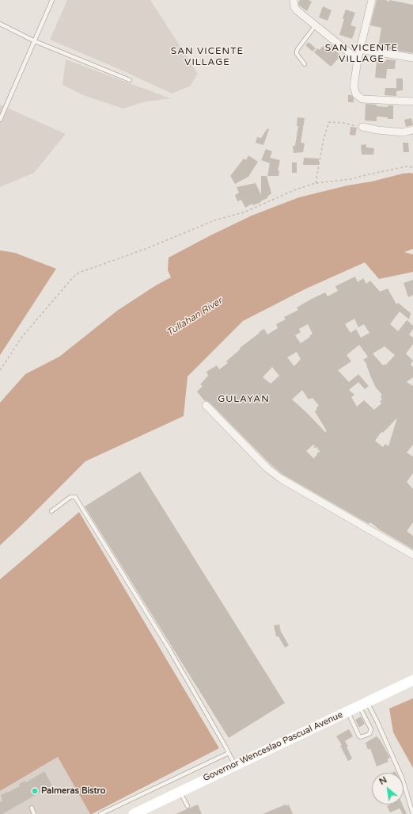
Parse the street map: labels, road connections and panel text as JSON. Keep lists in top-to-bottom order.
{
  "streets": {
    "main road": ["Governor Wenceslao Pascual Avenue"]
  },
  "districts": ["SAN VICENTE VILLAGE", "SAN VICENTE VILLAGE", "GULAYAN"],
  "water": ["Tullahan River"],
  "places": ["Palmeras Bistro"],
  "north": "top left"
}
